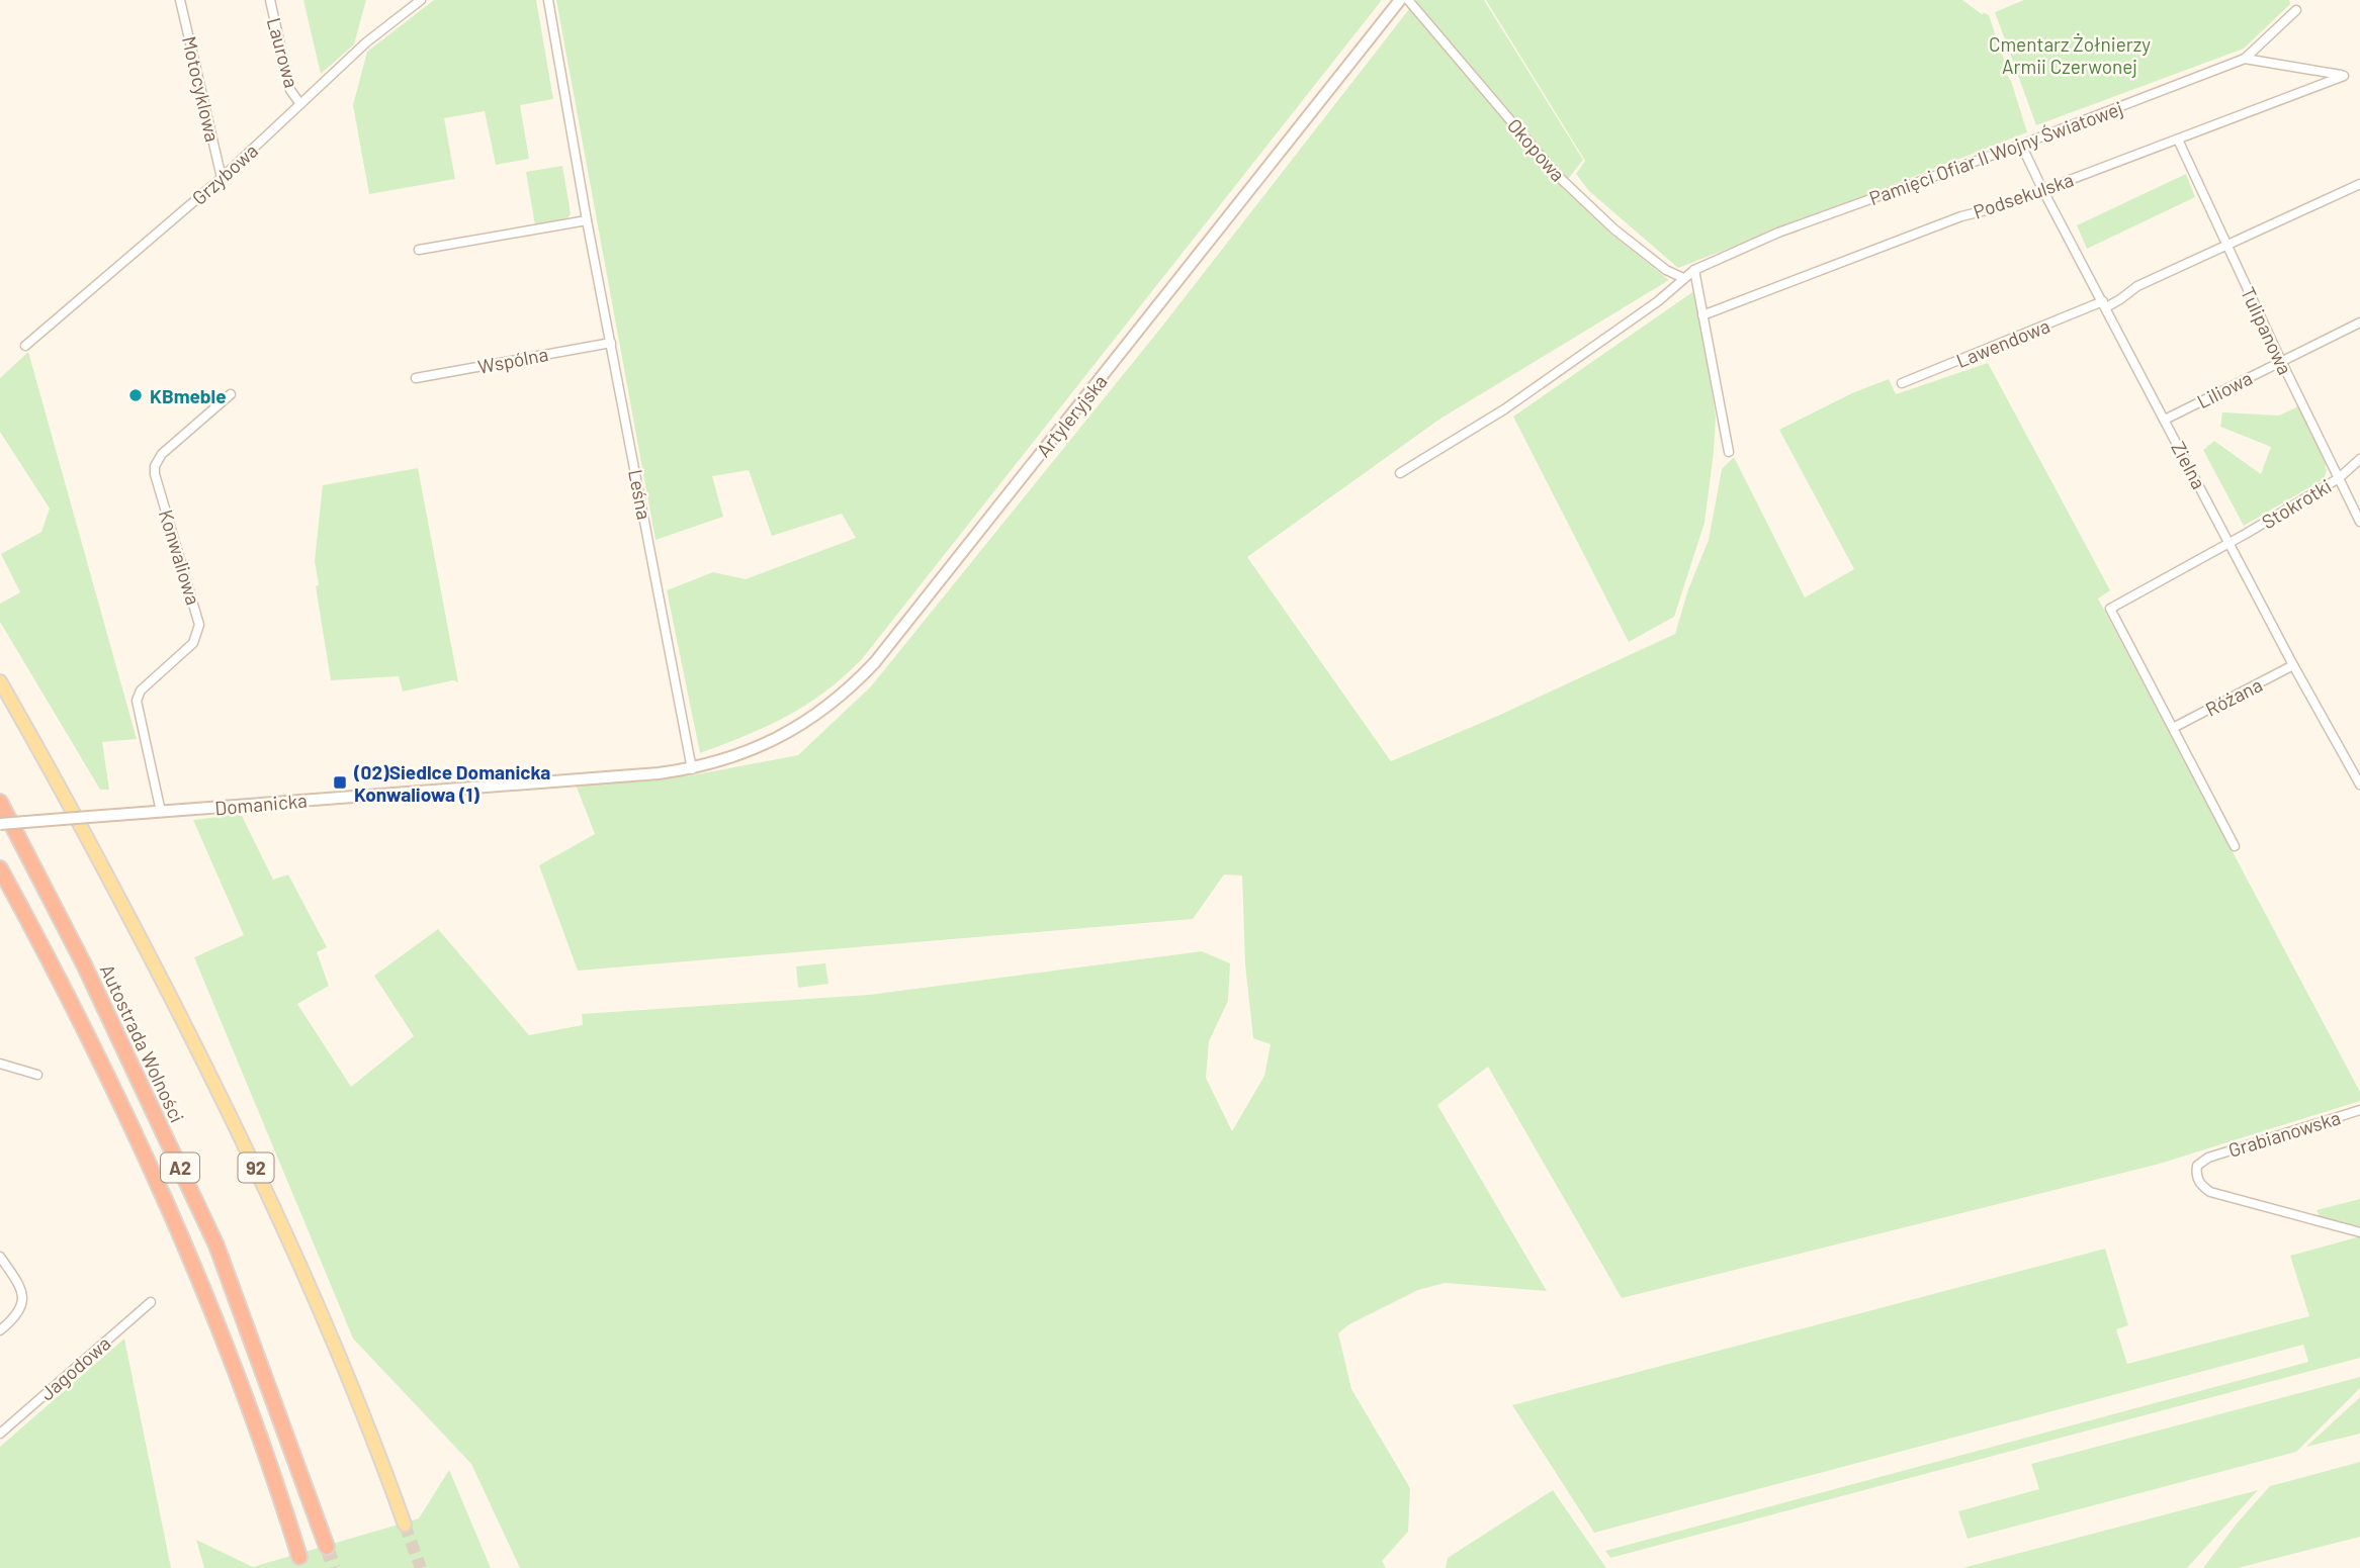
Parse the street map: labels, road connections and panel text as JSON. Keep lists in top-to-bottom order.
{
  "streets": {
    "highway": ["Autostrada Wolności", "A2"],
    "main road": ["92"],
    "street": [
      "Laurowa",
      "Motocyklowa",
      "Okopowa",
      "Pamięci Ofiar II Wojny Światowej",
      "Grzybowa",
      "Podsekulska",
      "Tulipanowa",
      "Lawendowa",
      "Wspólna",
      "Liliowa",
      "Artyleryjska",
      "Zielna",
      "Leśna",
      "Stokrotki",
      "Konwaliowa",
      "Różana",
      "Domanicka",
      "Grabianowska",
      "Jagodowa"
    ]
  },
  "crossings": [
    ["Laurowa", "Grzybowa"],
    ["Motocyklowa", "Grzybowa"],
    ["Okopowa", "Pamięci Ofiar II Wojny Światowej"],
    ["Pamięci Ofiar II Wojny Światowej", "Podsekulska"],
    ["Pamięci Ofiar II Wojny Światowej", "Zielna"],
    ["Podsekulska", "Tulipanowa"],
    ["Podsekulska", "Zielna"],
    ["Tulipanowa", "Lawendowa"],
    ["Tulipanowa", "Liliowa"],
    ["Tulipanowa", "Stokrotki"],
    ["Lawendowa", "Zielna"],
    ["Wspólna", "Leśna"],
    ["Liliowa", "Zielna"],
    ["Artyleryjska", "Leśna"],
    ["Artyleryjska", "Domanicka"],
    ["Zielna", "Stokrotki"],
    ["Zielna", "Różana"],
    ["Leśna", "Domanicka"],
    ["Stokrotki", "Różana"],
    ["Konwaliowa", "Domanicka"]
  ],
  "parks": ["Cmentarz Żołnierzy Armii Czerwonej"],
  "places": {
    "other": ["KBmeble"],
    "transit": ["(02)Siedlce Domanicka Konwaliowa (1)"]
  }
}
